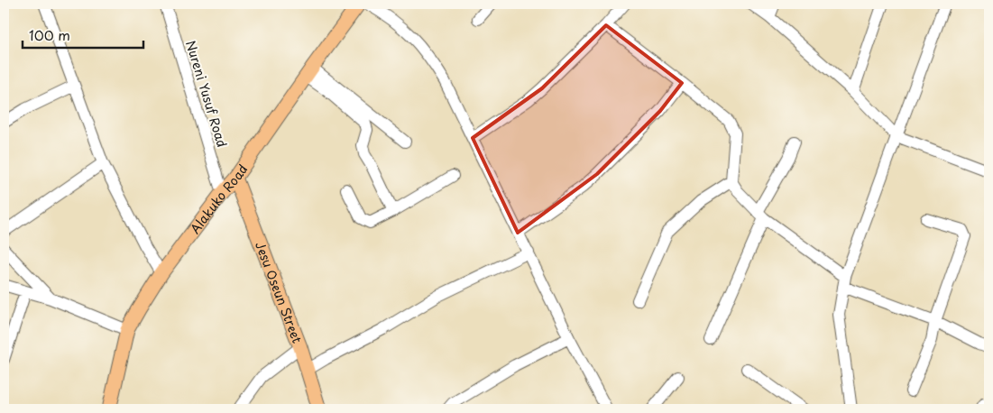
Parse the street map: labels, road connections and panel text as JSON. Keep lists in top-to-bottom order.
{
  "streets": {
    "main road": ["Alakuko Road", "Jesu Oseun Street"],
    "street": ["Nureni Yusuf Road"]
  },
  "crossings": [
    ["Nureni Yusuf Road", "Alakuko Road"],
    ["Alakuko Road", "Jesu Oseun Street"]
  ],
  "scale_bar": "100 m"
}
